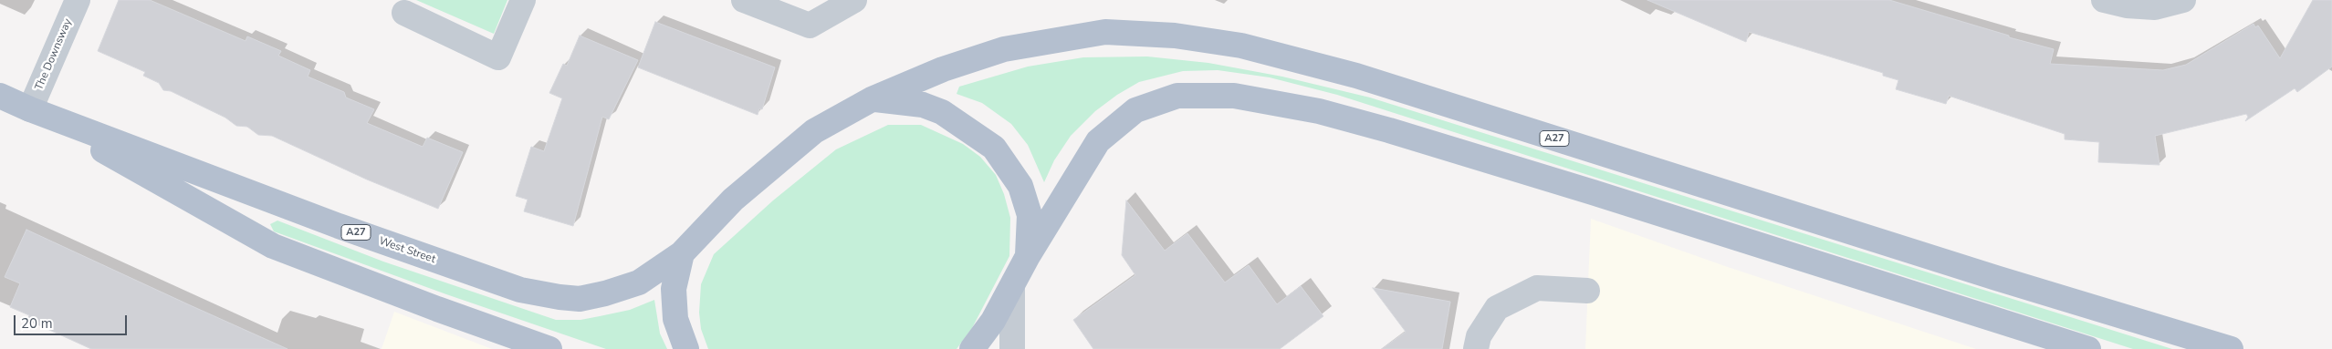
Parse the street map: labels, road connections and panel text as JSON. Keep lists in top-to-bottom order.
{
  "streets": {
    "main road": ["A27", "West Street"],
    "street": ["The Downsway"]
  },
  "crossings": [
    ["The Downsway", "West Street"],
    ["A27", "West Street"]
  ],
  "scale_bar": "20 m"
}
